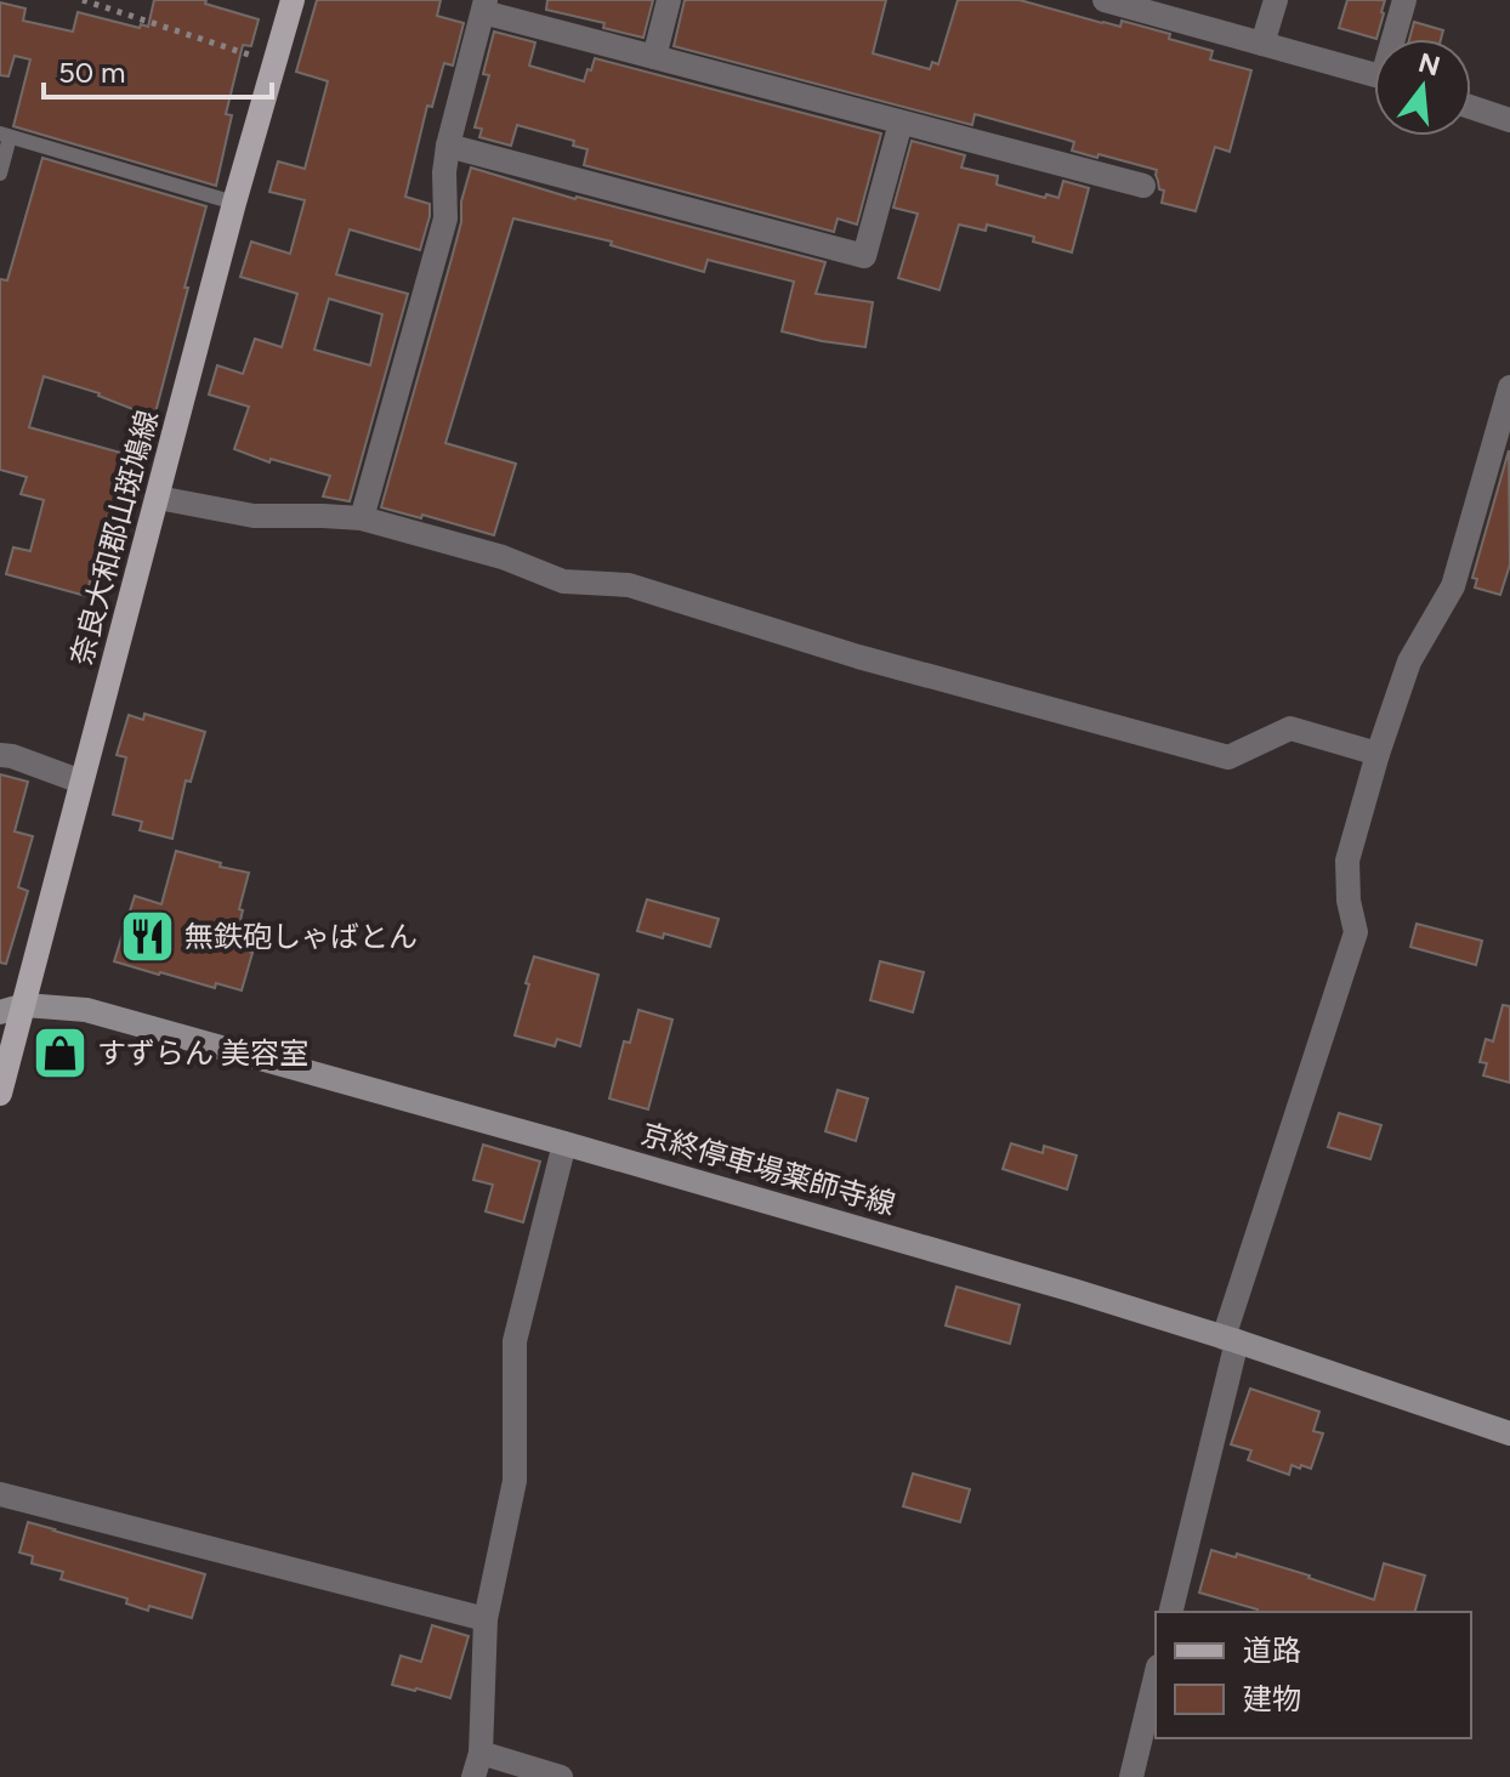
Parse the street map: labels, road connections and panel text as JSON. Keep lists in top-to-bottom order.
{
  "streets": {
    "main road": ["奈良大和郡山斑鳩線", "京終停車場薬師寺線"]
  },
  "crossings": [
    ["奈良大和郡山斑鳩線", "京終停車場薬師寺線"]
  ],
  "places": {
    "restaurant": ["無鉄砲しゃばとん"],
    "shop": ["すずらん 美容室"]
  },
  "legend": ["道路", "建物"],
  "scale_bar": "50 m",
  "north": "top"
}
